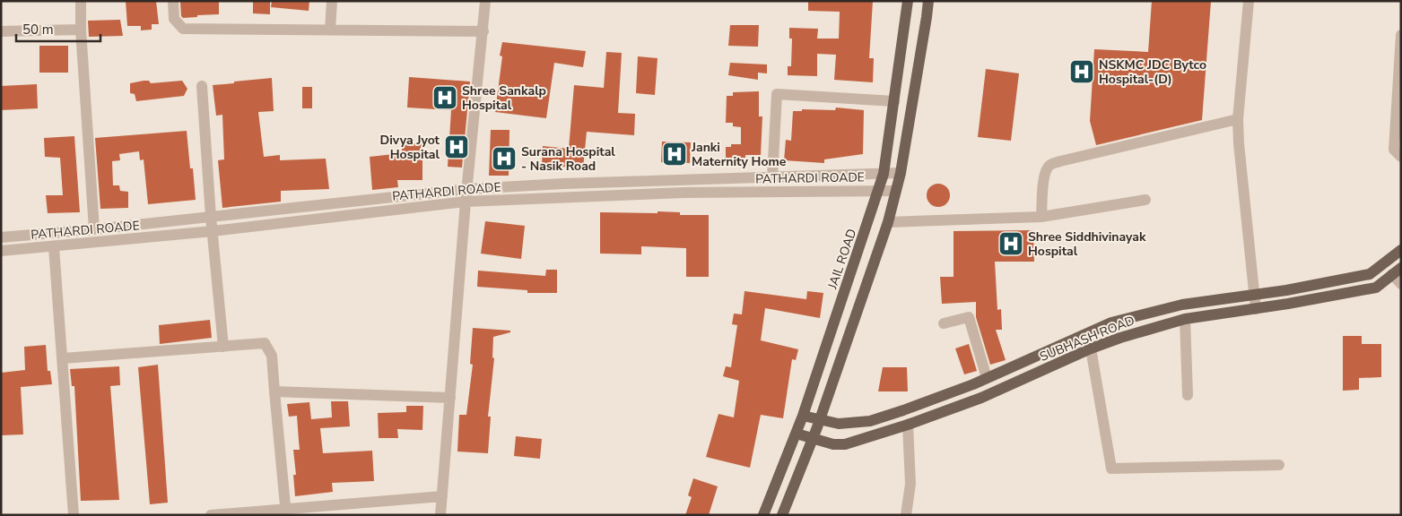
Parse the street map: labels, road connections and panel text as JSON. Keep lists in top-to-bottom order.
{
  "streets": {
    "main road": ["JAIL ROAD", "SUBHASH ROAD"],
    "street": ["PATHARDI ROADE"]
  },
  "crossings": [
    ["PATHARDI ROADE", "JAIL ROAD"],
    ["JAIL ROAD", "SUBHASH ROAD"]
  ],
  "places": {
    "hospital": [
      "NSKMC JDC Bytco Hospital-(D)",
      "Shree Sankalp Hospital",
      "Divya Jyot Hospital",
      "Janki Maternity Home",
      "Surana Hospital - Nasik Road",
      "Shree Siddhivinayak Hospital"
    ]
  },
  "scale_bar": "50 m"
}
